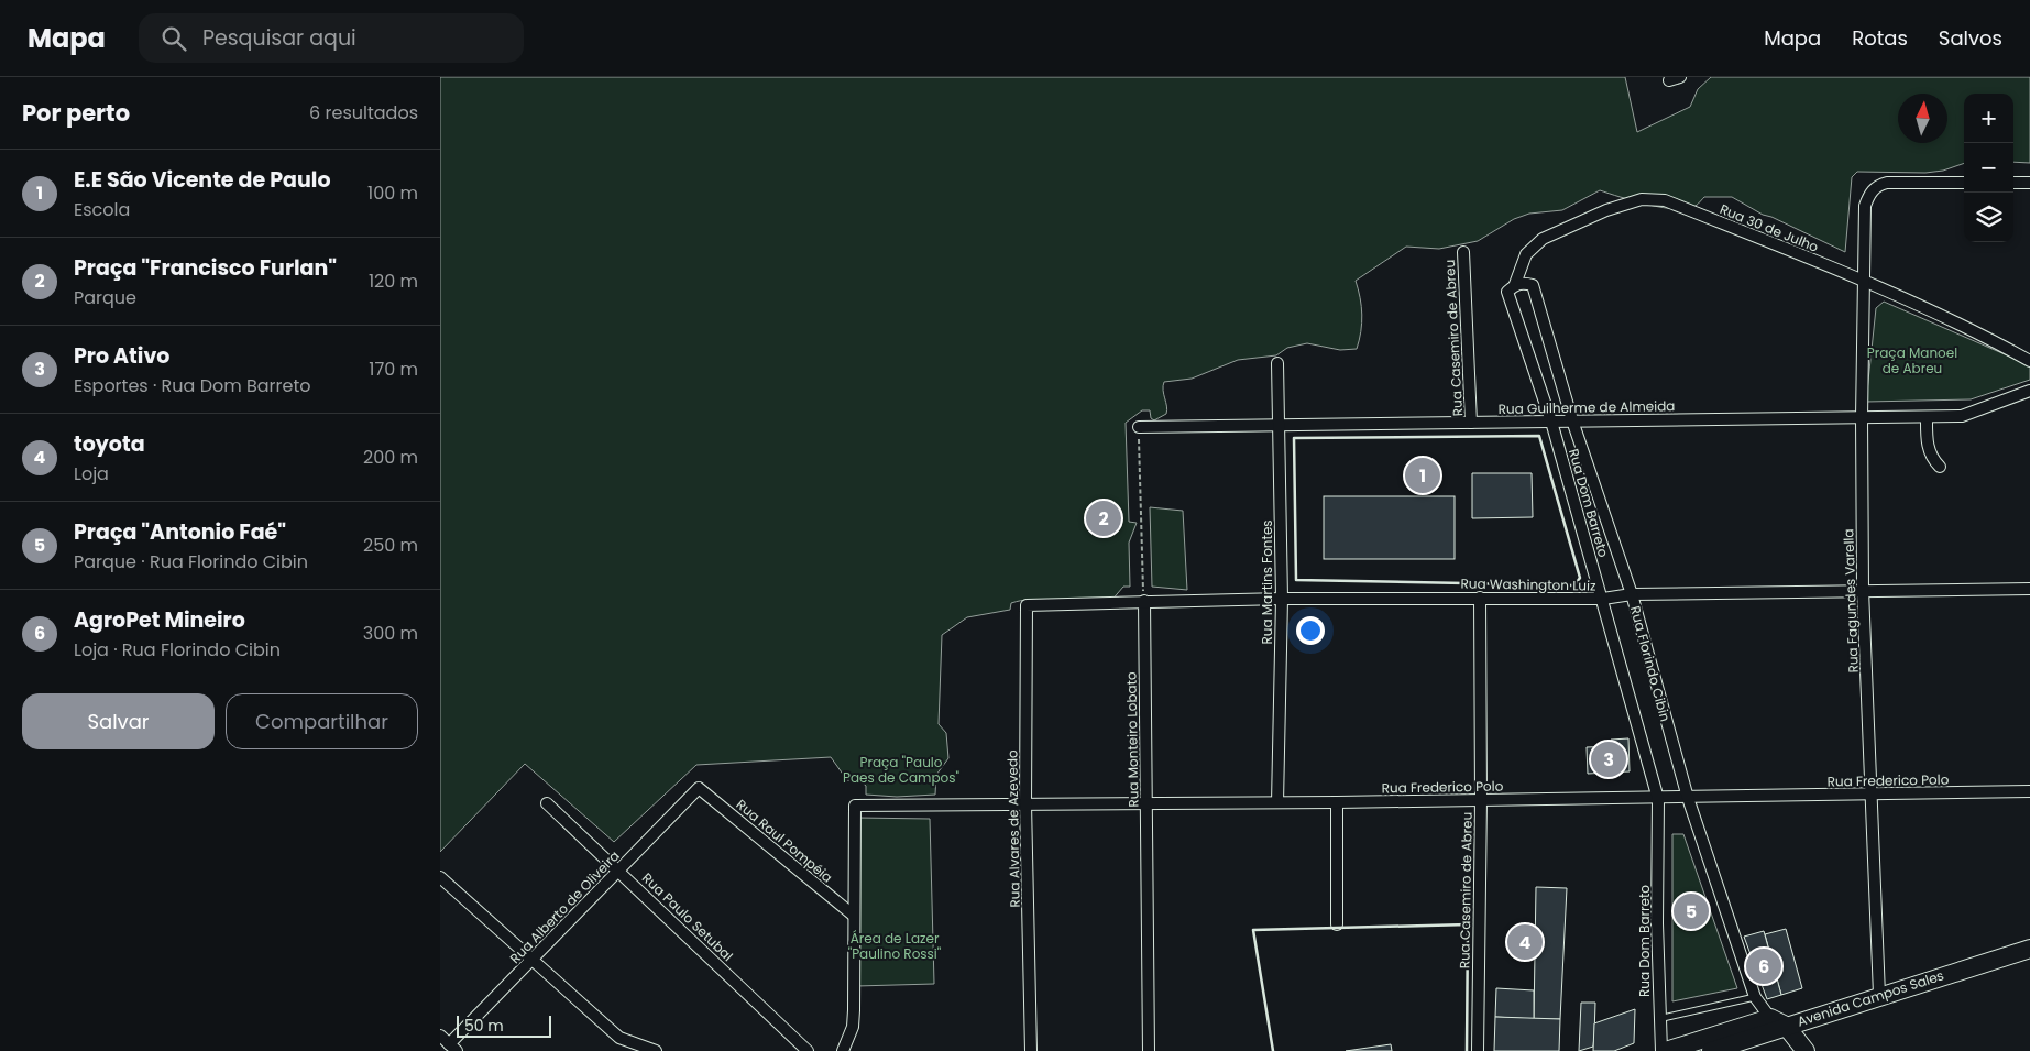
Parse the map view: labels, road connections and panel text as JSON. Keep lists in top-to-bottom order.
{
  "streets": {
    "main road": ["Rua Florindo Cibin", "Avenida Campos Sales"],
    "street": [
      "Rua 30 de Julho",
      "Rua Casemiro de Abreu",
      "Rua Guilherme de Almeida",
      "Rua Dom Barreto",
      "Rua Martins Fontes",
      "Rua Washington Luiz",
      "Rua Fagundes Varella",
      "Rua Monteiro Lobato",
      "Rua Frederico Polo",
      "Rua Alvares de Azevedo",
      "Rua Raul Pompéia",
      "Rua Alberto de Oliveira",
      "Rua Paulo Setubal"
    ]
  },
  "crossings": [
    ["Rua 30 de Julho", "Rua Dom Barreto"],
    ["Rua 30 de Julho", "Rua Fagundes Varella"],
    ["Rua 30 de Julho", "Rua Florindo Cibin"],
    ["Rua Casemiro de Abreu", "Rua Guilherme de Almeida"],
    ["Rua Casemiro de Abreu", "Rua Washington Luiz"],
    ["Rua Casemiro de Abreu", "Rua Frederico Polo"],
    ["Rua Guilherme de Almeida", "Rua Dom Barreto"],
    ["Rua Guilherme de Almeida", "Rua Martins Fontes"],
    ["Rua Guilherme de Almeida", "Rua Fagundes Varella"],
    ["Rua Guilherme de Almeida", "Rua Florindo Cibin"],
    ["Rua Dom Barreto", "Rua Washington Luiz"],
    ["Rua Dom Barreto", "Rua Florindo Cibin"],
    ["Rua Dom Barreto", "Rua Frederico Polo"],
    ["Rua Martins Fontes", "Rua Washington Luiz"],
    ["Rua Martins Fontes", "Rua Frederico Polo"],
    ["Rua Washington Luiz", "Rua Fagundes Varella"],
    ["Rua Washington Luiz", "Rua Florindo Cibin"],
    ["Rua Washington Luiz", "Rua Monteiro Lobato"],
    ["Rua Washington Luiz", "Rua Alvares de Azevedo"],
    ["Rua Fagundes Varella", "Rua Frederico Polo"],
    ["Rua Fagundes Varella", "Avenida Campos Sales"],
    ["Rua Florindo Cibin", "Rua Frederico Polo"],
    ["Rua Florindo Cibin", "Avenida Campos Sales"],
    ["Rua Monteiro Lobato", "Rua Frederico Polo"],
    ["Rua Frederico Polo", "Rua Alvares de Azevedo"],
    ["Rua Frederico Polo", "Rua Raul Pompéia"],
    ["Rua Raul Pompéia", "Rua Alberto de Oliveira"],
    ["Rua Alberto de Oliveira", "Rua Paulo Setubal"]
  ],
  "parks": ["Praça Manoel de Abreu", "Praça \"Paulo Paes de Campos\"", "Área de Lazer \"Paulino Rossi\""],
  "scale_bar": "50 m",
  "north": "top",
  "page": {
    "header": "Mapa",
    "search": "Pesquisar aqui",
    "nav": ["Mapa", "Rotas", "Salvos"],
    "heading": ["Por perto", "6 resultados"],
    "map_buttons": ["+", "−"],
    "list": [
      {
        "mark": "1",
        "name": "E.E São Vicente de Paulo",
        "note": "Escola",
        "value": "100 m"
      },
      {
        "mark": "2",
        "name": "Praça \"Francisco Furlan\"",
        "note": "Parque",
        "value": "120 m"
      },
      {
        "mark": "3",
        "name": "Pro Ativo",
        "note": "Esportes · Rua Dom Barreto",
        "value": "170 m"
      },
      {
        "mark": "4",
        "name": "toyota",
        "note": "Loja",
        "value": "200 m"
      },
      {
        "mark": "5",
        "name": "Praça \"Antonio Faé\"",
        "note": "Parque · Rua Florindo Cibin",
        "value": "250 m"
      },
      {
        "mark": "6",
        "name": "AgroPet Mineiro",
        "note": "Loja · Rua Florindo Cibin",
        "value": "300 m"
      }
    ],
    "pins": [
      "1",
      "2",
      "3",
      "5",
      "4",
      "6"
    ],
    "buttons": ["Salvar", "Compartilhar"],
    "scale": "50 m"
  }
}
